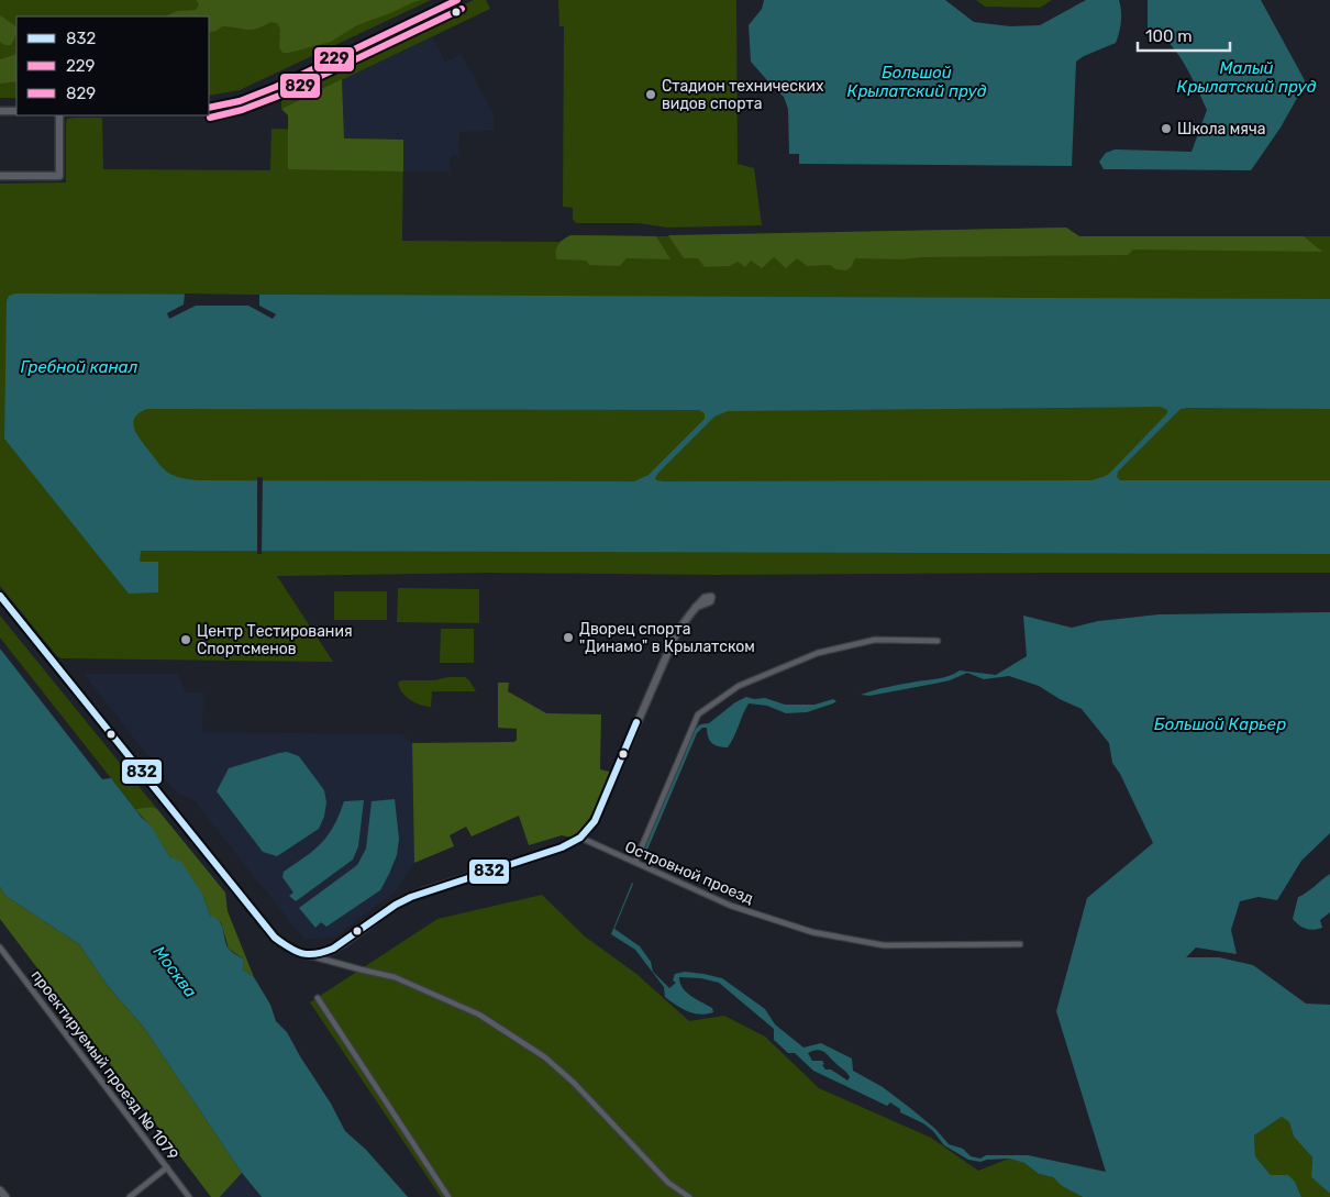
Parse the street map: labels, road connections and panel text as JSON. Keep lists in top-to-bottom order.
{
  "streets": {
    "street": ["Островной проезд", "проектируемый проезд № 1079"]
  },
  "water": [
    "Малый Крылатский пруд",
    "Большой Крылатский пруд",
    "Гребной канал",
    "Большой Карьер",
    "Москва"
  ],
  "places": [
    "Стадион технических видов спорта",
    "Школа мяча",
    "Дворец спорта \"Динамо\" в Крылатском",
    "Центр Тестирования Спортсменов"
  ],
  "lines": ["transit line 229", "transit line 829", "transit line 832"],
  "legend": ["832", "229", "829"],
  "scale_bar": "100 m"
}
